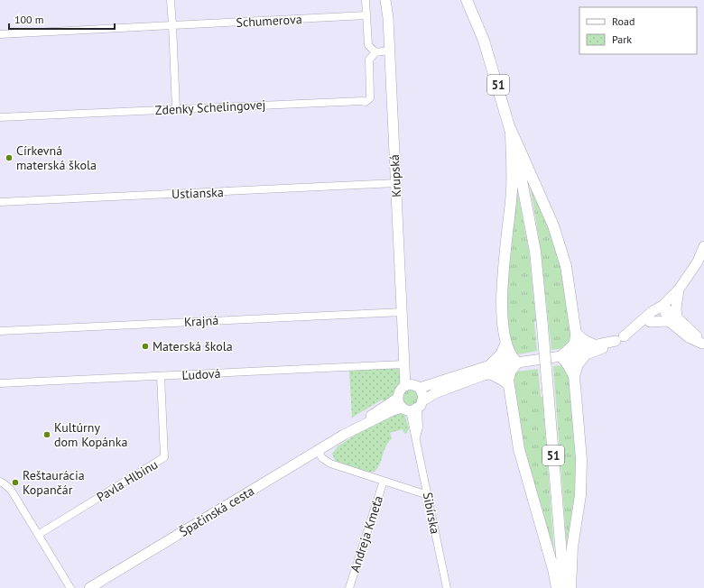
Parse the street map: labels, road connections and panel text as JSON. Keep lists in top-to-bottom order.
{
  "streets": {
    "main road": ["51"],
    "street": [
      "Schumerova",
      "Zdenky Schelingovej",
      "Krupská",
      "Ustianska",
      "Krajná",
      "Ľudová",
      "Pavla Hlbinu",
      "Špačinská cesta",
      "Sibírska",
      "Andreja Kmeťa"
    ]
  },
  "crossings": [
    ["Krupská", "Ustianska"],
    ["Krupská", "Krajná"],
    ["Krupská", "Ľudová"],
    ["Ľudová", "Pavla Hlbinu"],
    ["Špačinská cesta", "Sibírska"]
  ],
  "places": [
    "Církevná materská škola",
    "Materská škola",
    "Kultúrny dom Kopánka",
    "Reštaurácia Kopančár"
  ],
  "legend": ["Road", "Park"],
  "scale_bar": "100 m"
}
